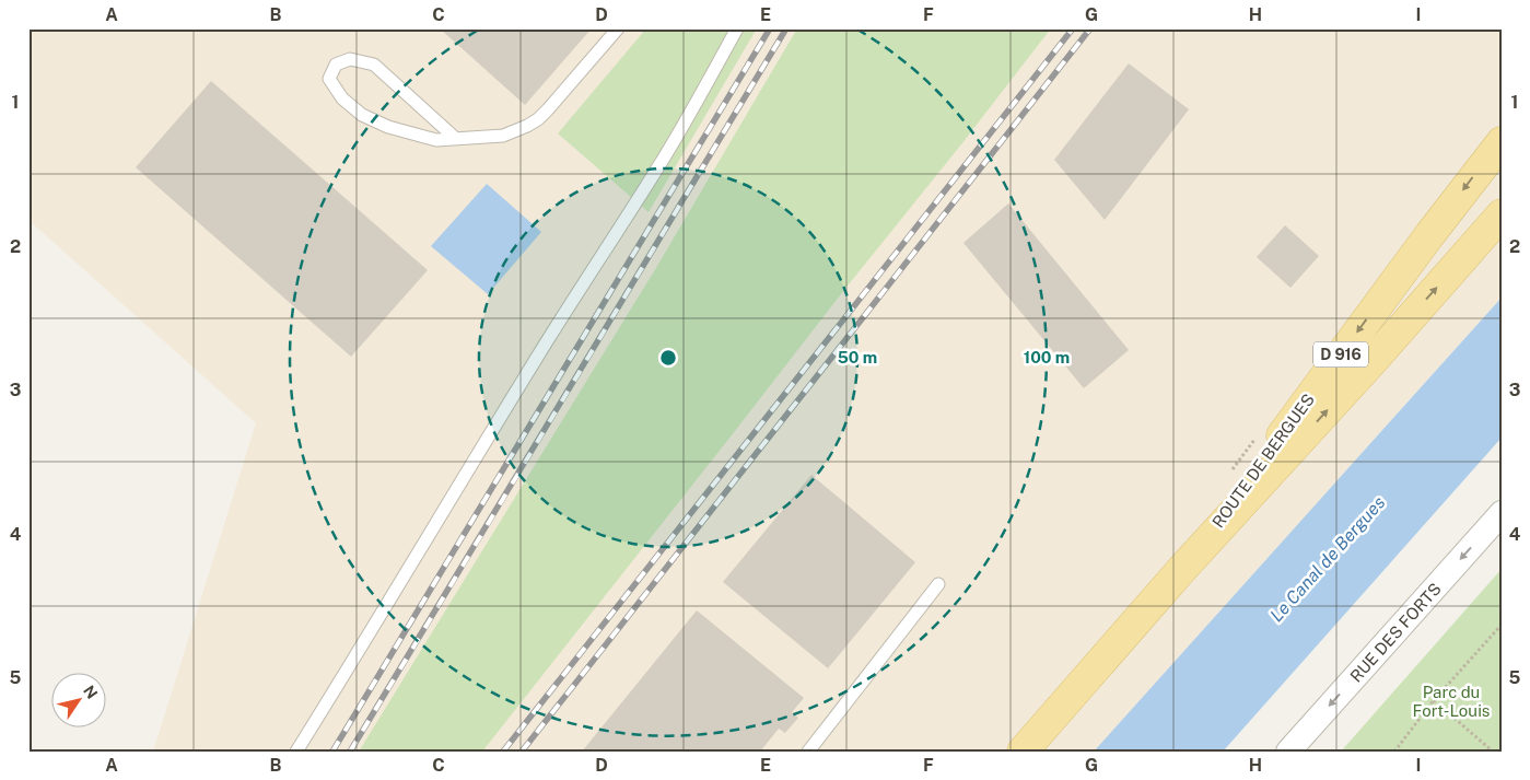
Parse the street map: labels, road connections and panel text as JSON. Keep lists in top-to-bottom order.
{
  "streets": {
    "main road": ["D 916", "ROUTE DE BERGUES"],
    "street": ["RUE DES FORTS"]
  },
  "one_way": ["RUE DES FORTS"],
  "water": ["Le Canal de Bergues"],
  "parks": ["Parc du Fort-Louis"],
  "north": "top right",
  "grid": {
    "columns": [
      "A",
      "B",
      "C",
      "D",
      "E",
      "F",
      "G",
      "H",
      "I"
    ],
    "rows": [
      "1",
      "2",
      "3",
      "4",
      "5"
    ]
  },
  "rings": ["50 m", "100 m"]
}
